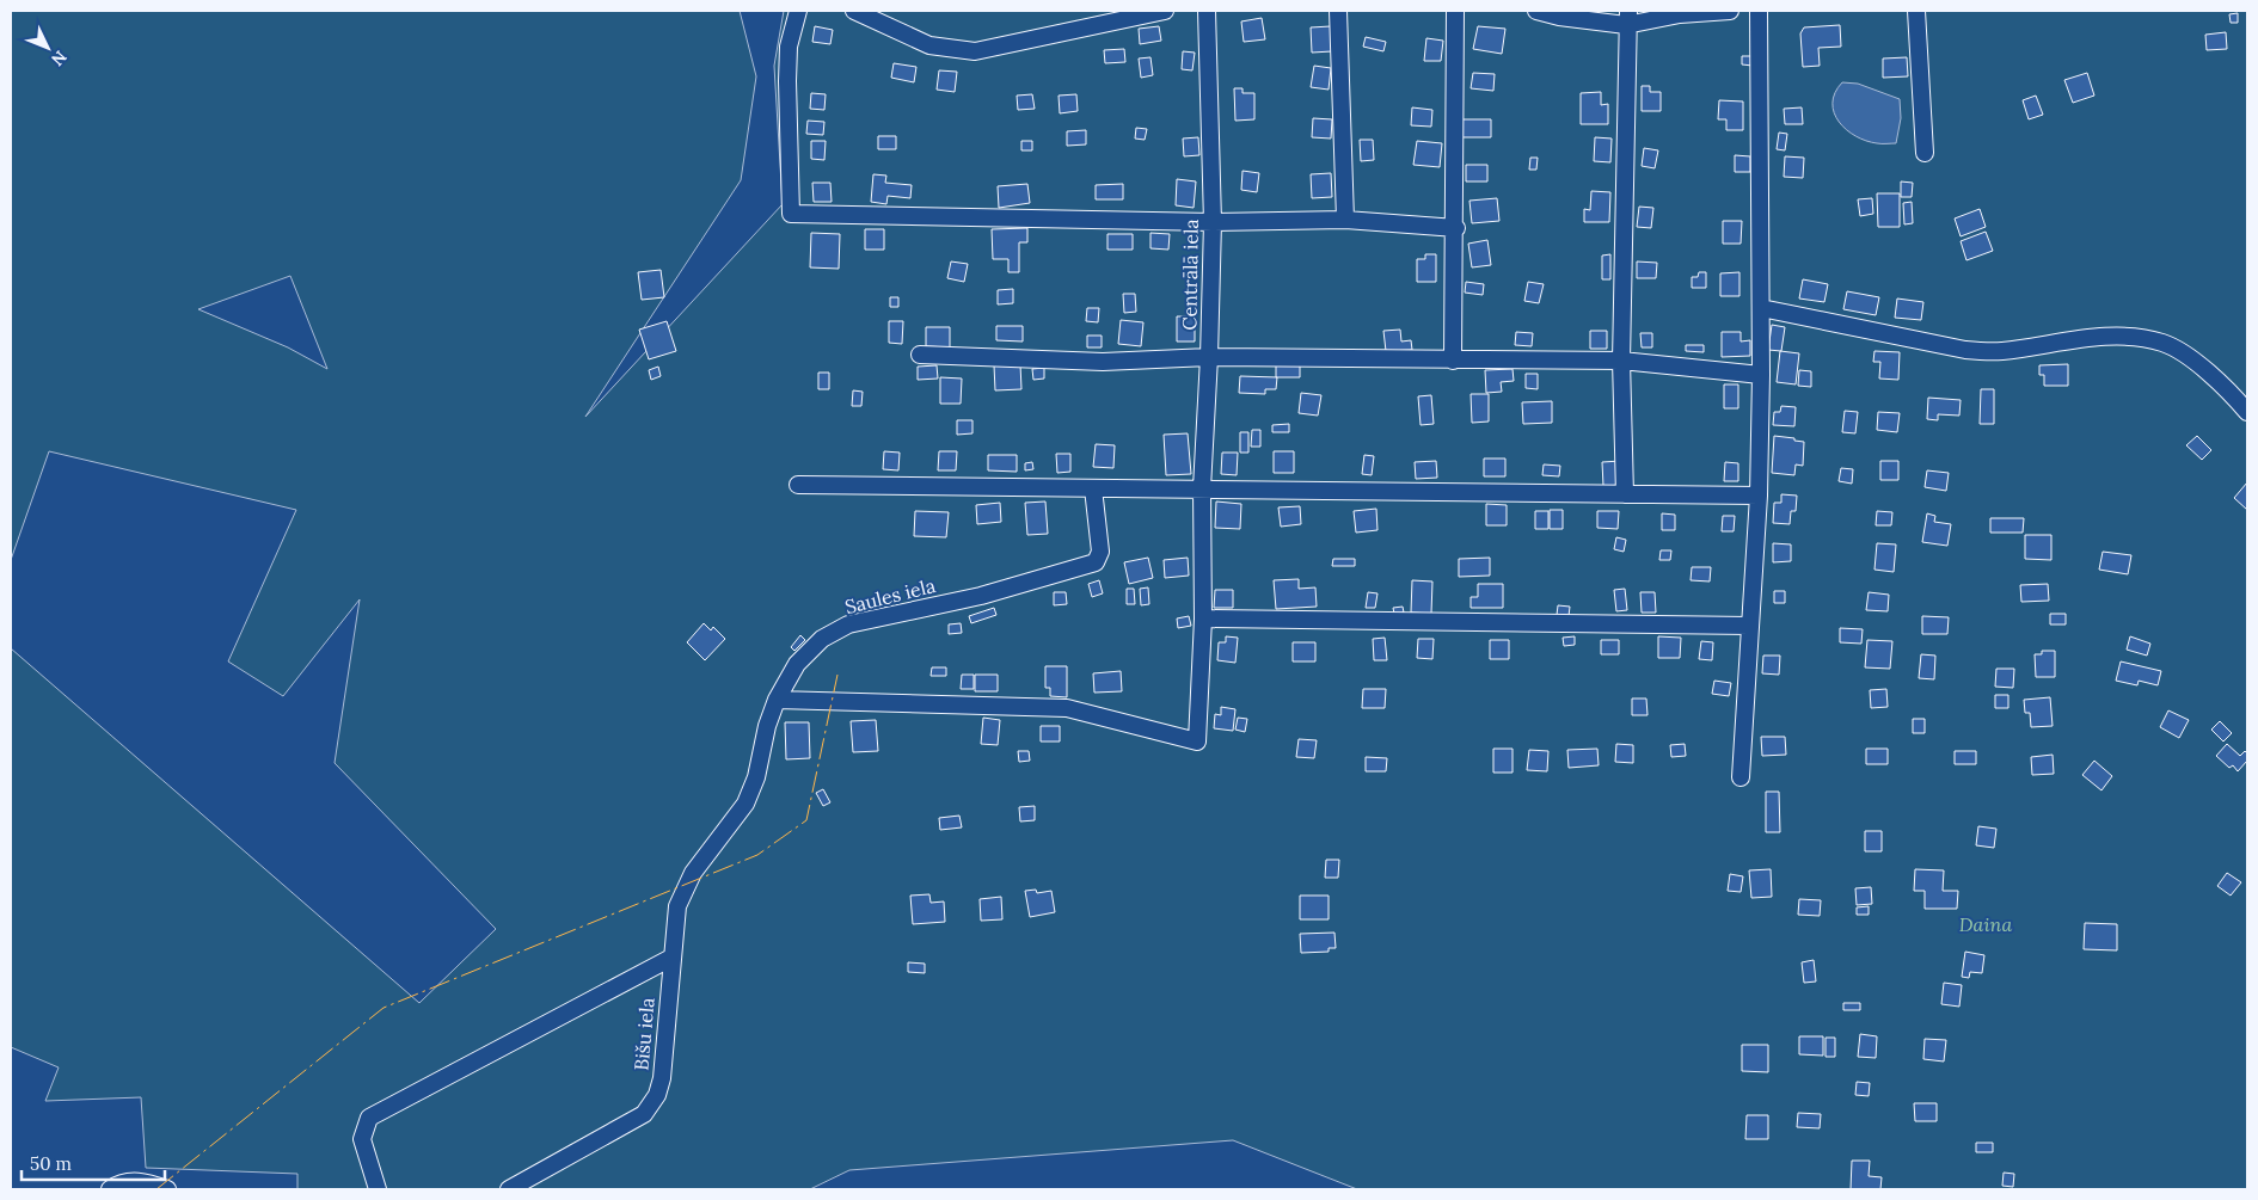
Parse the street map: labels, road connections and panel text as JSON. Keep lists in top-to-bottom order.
{
  "streets": {
    "street": ["Centrālā iela", "Saules iela", "Bišu iela"]
  },
  "crossings": [
    ["Centrālā iela", "Saules iela"],
    ["Saules iela", "Bišu iela"]
  ],
  "parks": ["Daina"],
  "scale_bar": "50 m",
  "north": "bottom right"
}
